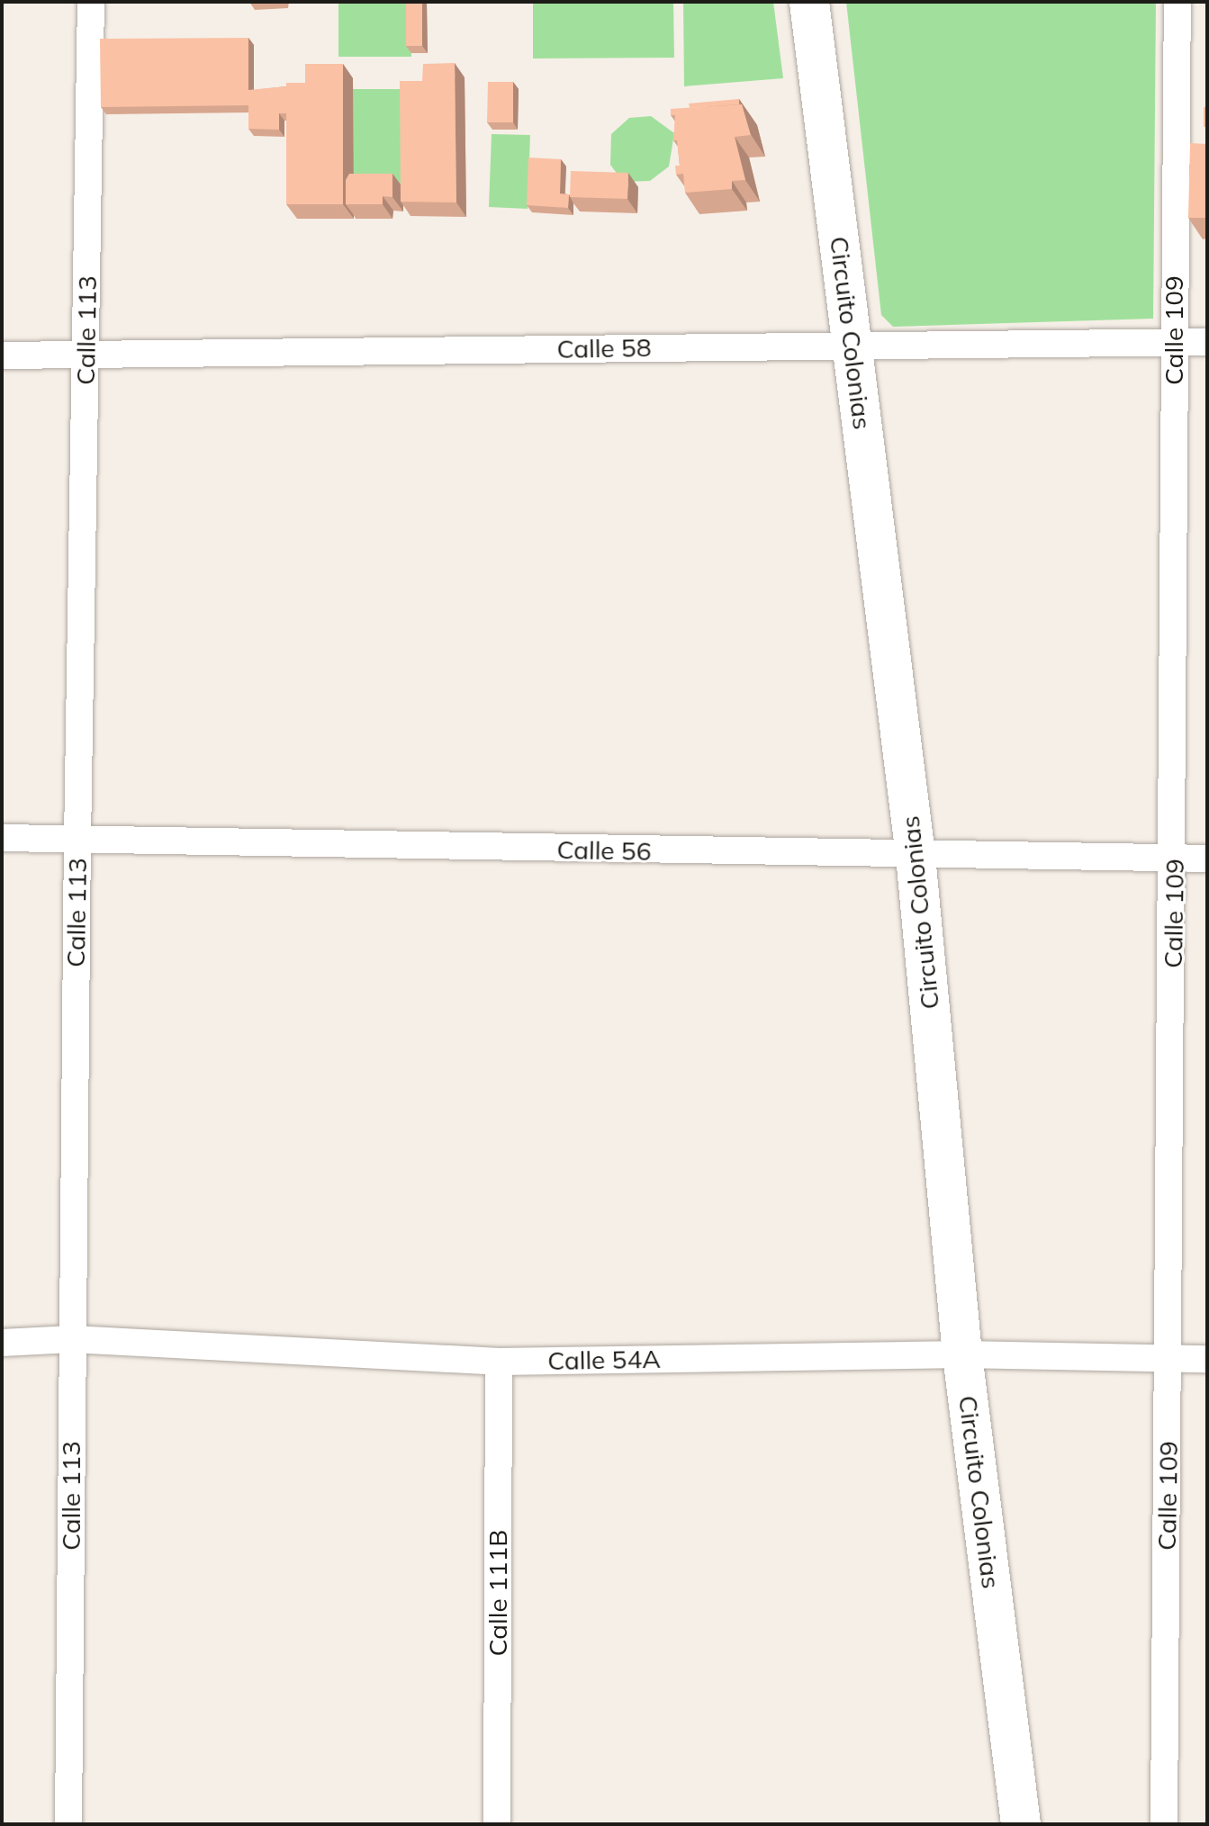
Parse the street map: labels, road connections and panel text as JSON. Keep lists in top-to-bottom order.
{
  "streets": {
    "main road": ["Circuito Colonias"],
    "street": [
      "Calle 113",
      "Calle 109",
      "Calle 58",
      "Calle 56",
      "Calle 54A",
      "Calle 111B"
    ]
  },
  "crossings": [
    ["Calle 113", "Calle 58"],
    ["Calle 113", "Calle 56"],
    ["Calle 113", "Calle 54A"],
    ["Calle 109", "Calle 58"],
    ["Calle 109", "Calle 56"],
    ["Calle 109", "Calle 54A"],
    ["Circuito Colonias", "Calle 58"],
    ["Circuito Colonias", "Calle 56"],
    ["Circuito Colonias", "Calle 54A"],
    ["Calle 54A", "Calle 111B"]
  ]
}
